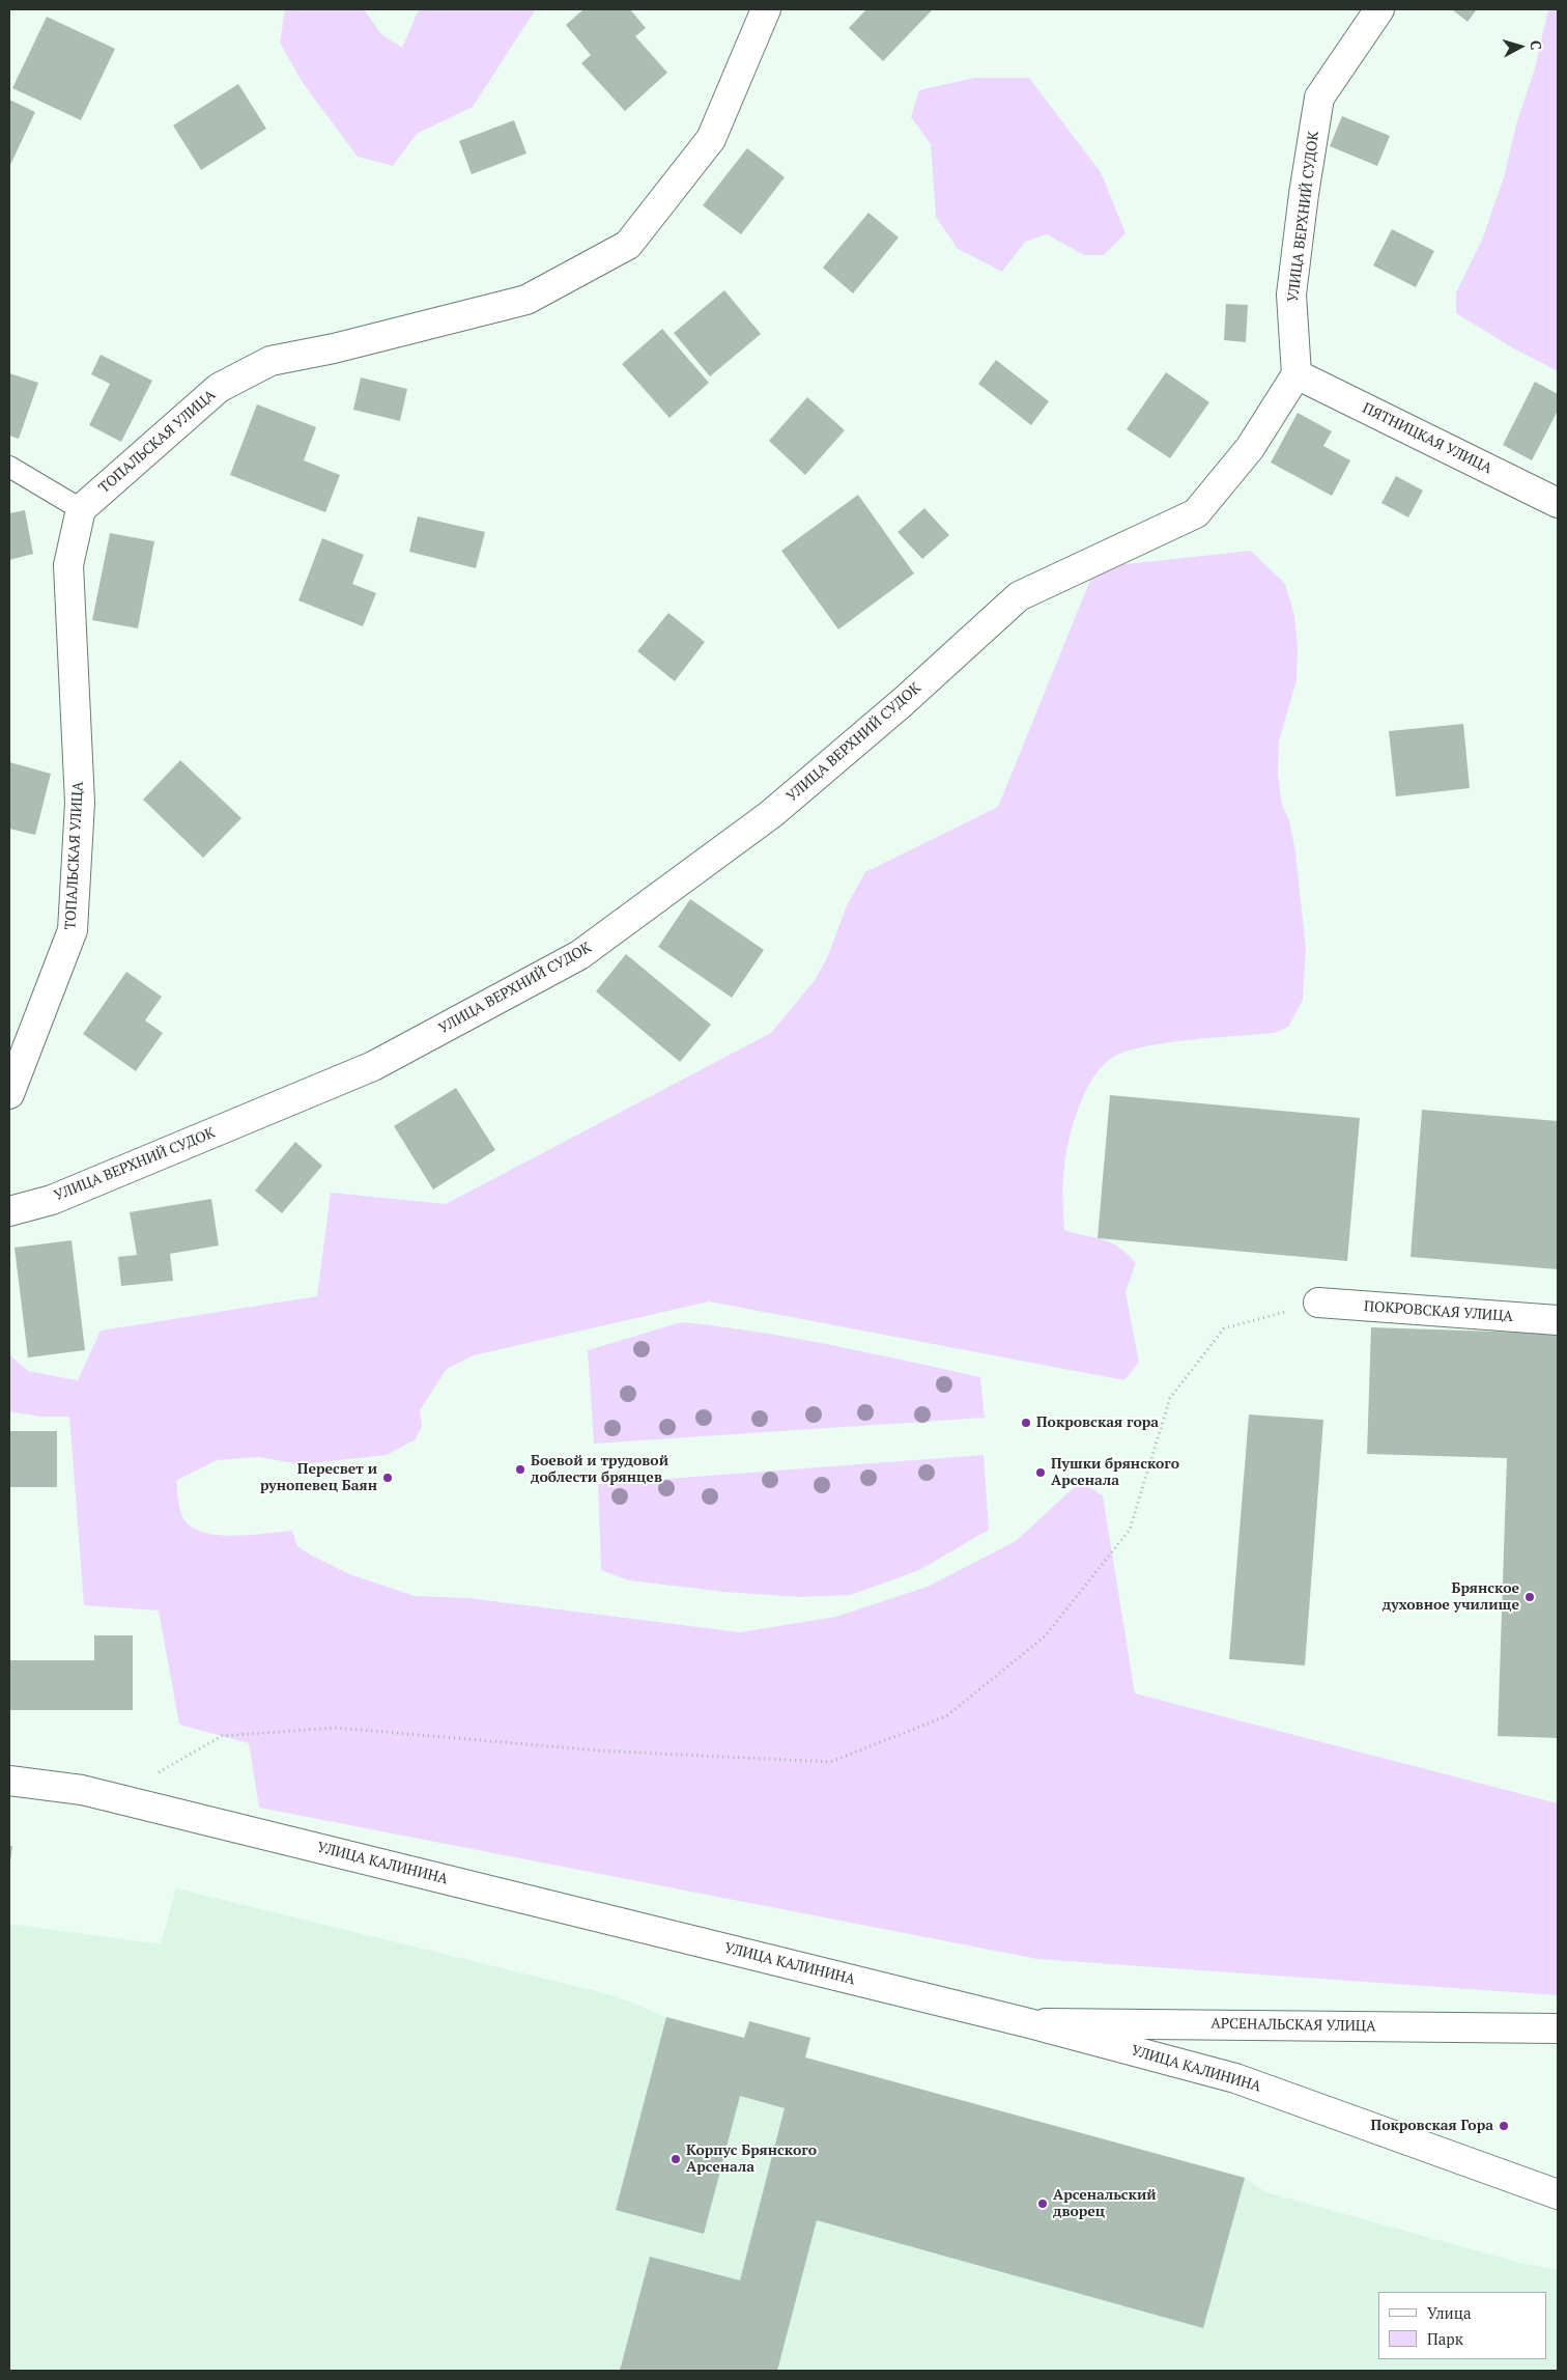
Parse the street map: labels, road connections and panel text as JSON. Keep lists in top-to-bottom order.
{
  "streets": {
    "street": [
      "УЛИЦА ВЕРХНИЙ СУДОК",
      "ПЯТНИЦКАЯ УЛИЦА",
      "ТОПАЛЬСКАЯ УЛИЦА",
      "ПОКРОВСКАЯ УЛИЦА",
      "УЛИЦА КАЛИНИНА",
      "АРСЕНАЛЬСКАЯ УЛИЦА"
    ]
  },
  "crossings": [
    ["УЛИЦА ВЕРХНИЙ СУДОК", "ПЯТНИЦКАЯ УЛИЦА"],
    ["УЛИЦА КАЛИНИНА", "АРСЕНАЛЬСКАЯ УЛИЦА"]
  ],
  "places": [
    "Покровская гора",
    "Боевой и трудовой доблести брянцев",
    "Пушки брянского Арсенала",
    "Пересвет и рунопевец Баян",
    "Брянское духовное училище",
    "Покровская Гора",
    "Корпус Брянского Арсенала",
    "Арсенальский дворец"
  ],
  "legend": ["Улица", "Парк"],
  "north": "right"
}
